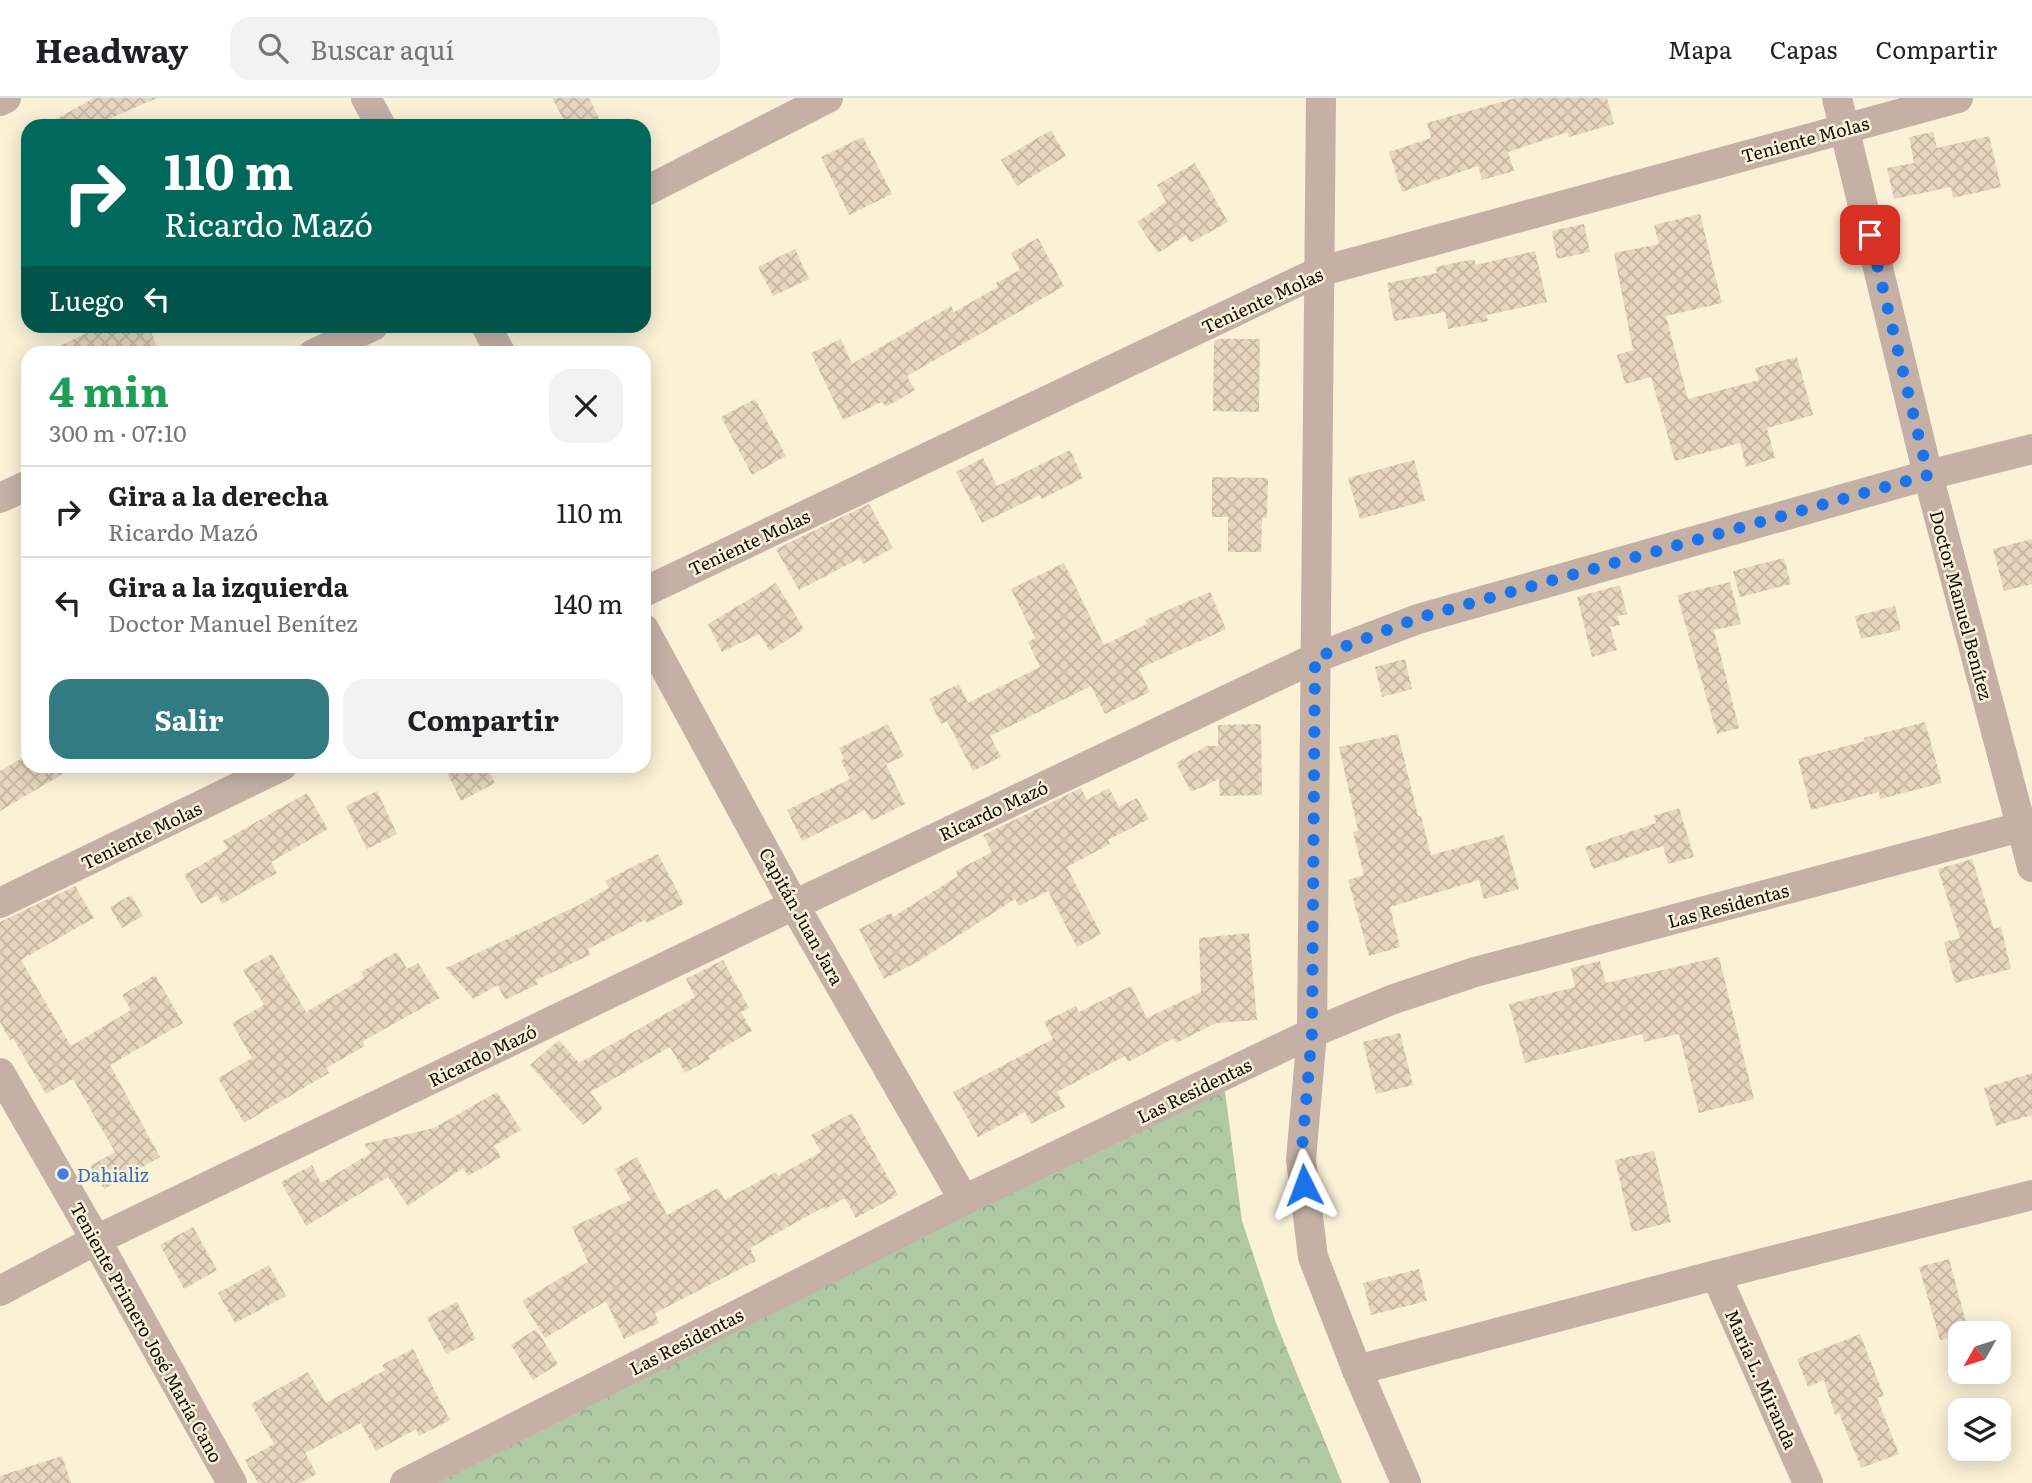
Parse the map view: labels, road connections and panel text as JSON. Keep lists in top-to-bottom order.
{
  "streets": {
    "street": [
      "Teniente Molas",
      "Doctor Manuel Benítez",
      "Ricardo Mazó",
      "Las Residentas",
      "Capitán Juan Jara",
      "Teniente Primero José María Cano",
      "María L. Miranda"
    ]
  },
  "crossings": [
    ["Teniente Molas", "Doctor Manuel Benítez"],
    ["Doctor Manuel Benítez", "Ricardo Mazó"],
    ["Doctor Manuel Benítez", "Las Residentas"],
    ["Ricardo Mazó", "Capitán Juan Jara"],
    ["Ricardo Mazó", "Teniente Primero José María Cano"],
    ["Las Residentas", "Capitán Juan Jara"]
  ],
  "places": ["Dahializ"],
  "north": "bottom left",
  "page": {
    "header": "Headway",
    "search": "Buscar aquí",
    "nav": ["Mapa", "Capas", "Compartir"],
    "turn": ["110 m", "Ricardo Mazó"],
    "then": "Luego",
    "heading": ["4 min", "300 m · 07:10"],
    "list": [
      {
        "name": "Gira a la derecha",
        "note": "Ricardo Mazó",
        "value": "110 m"
      },
      {
        "name": "Gira a la izquierda",
        "note": "Doctor Manuel Benítez",
        "value": "140 m"
      }
    ],
    "buttons": ["Salir", "Compartir"]
  }
}
